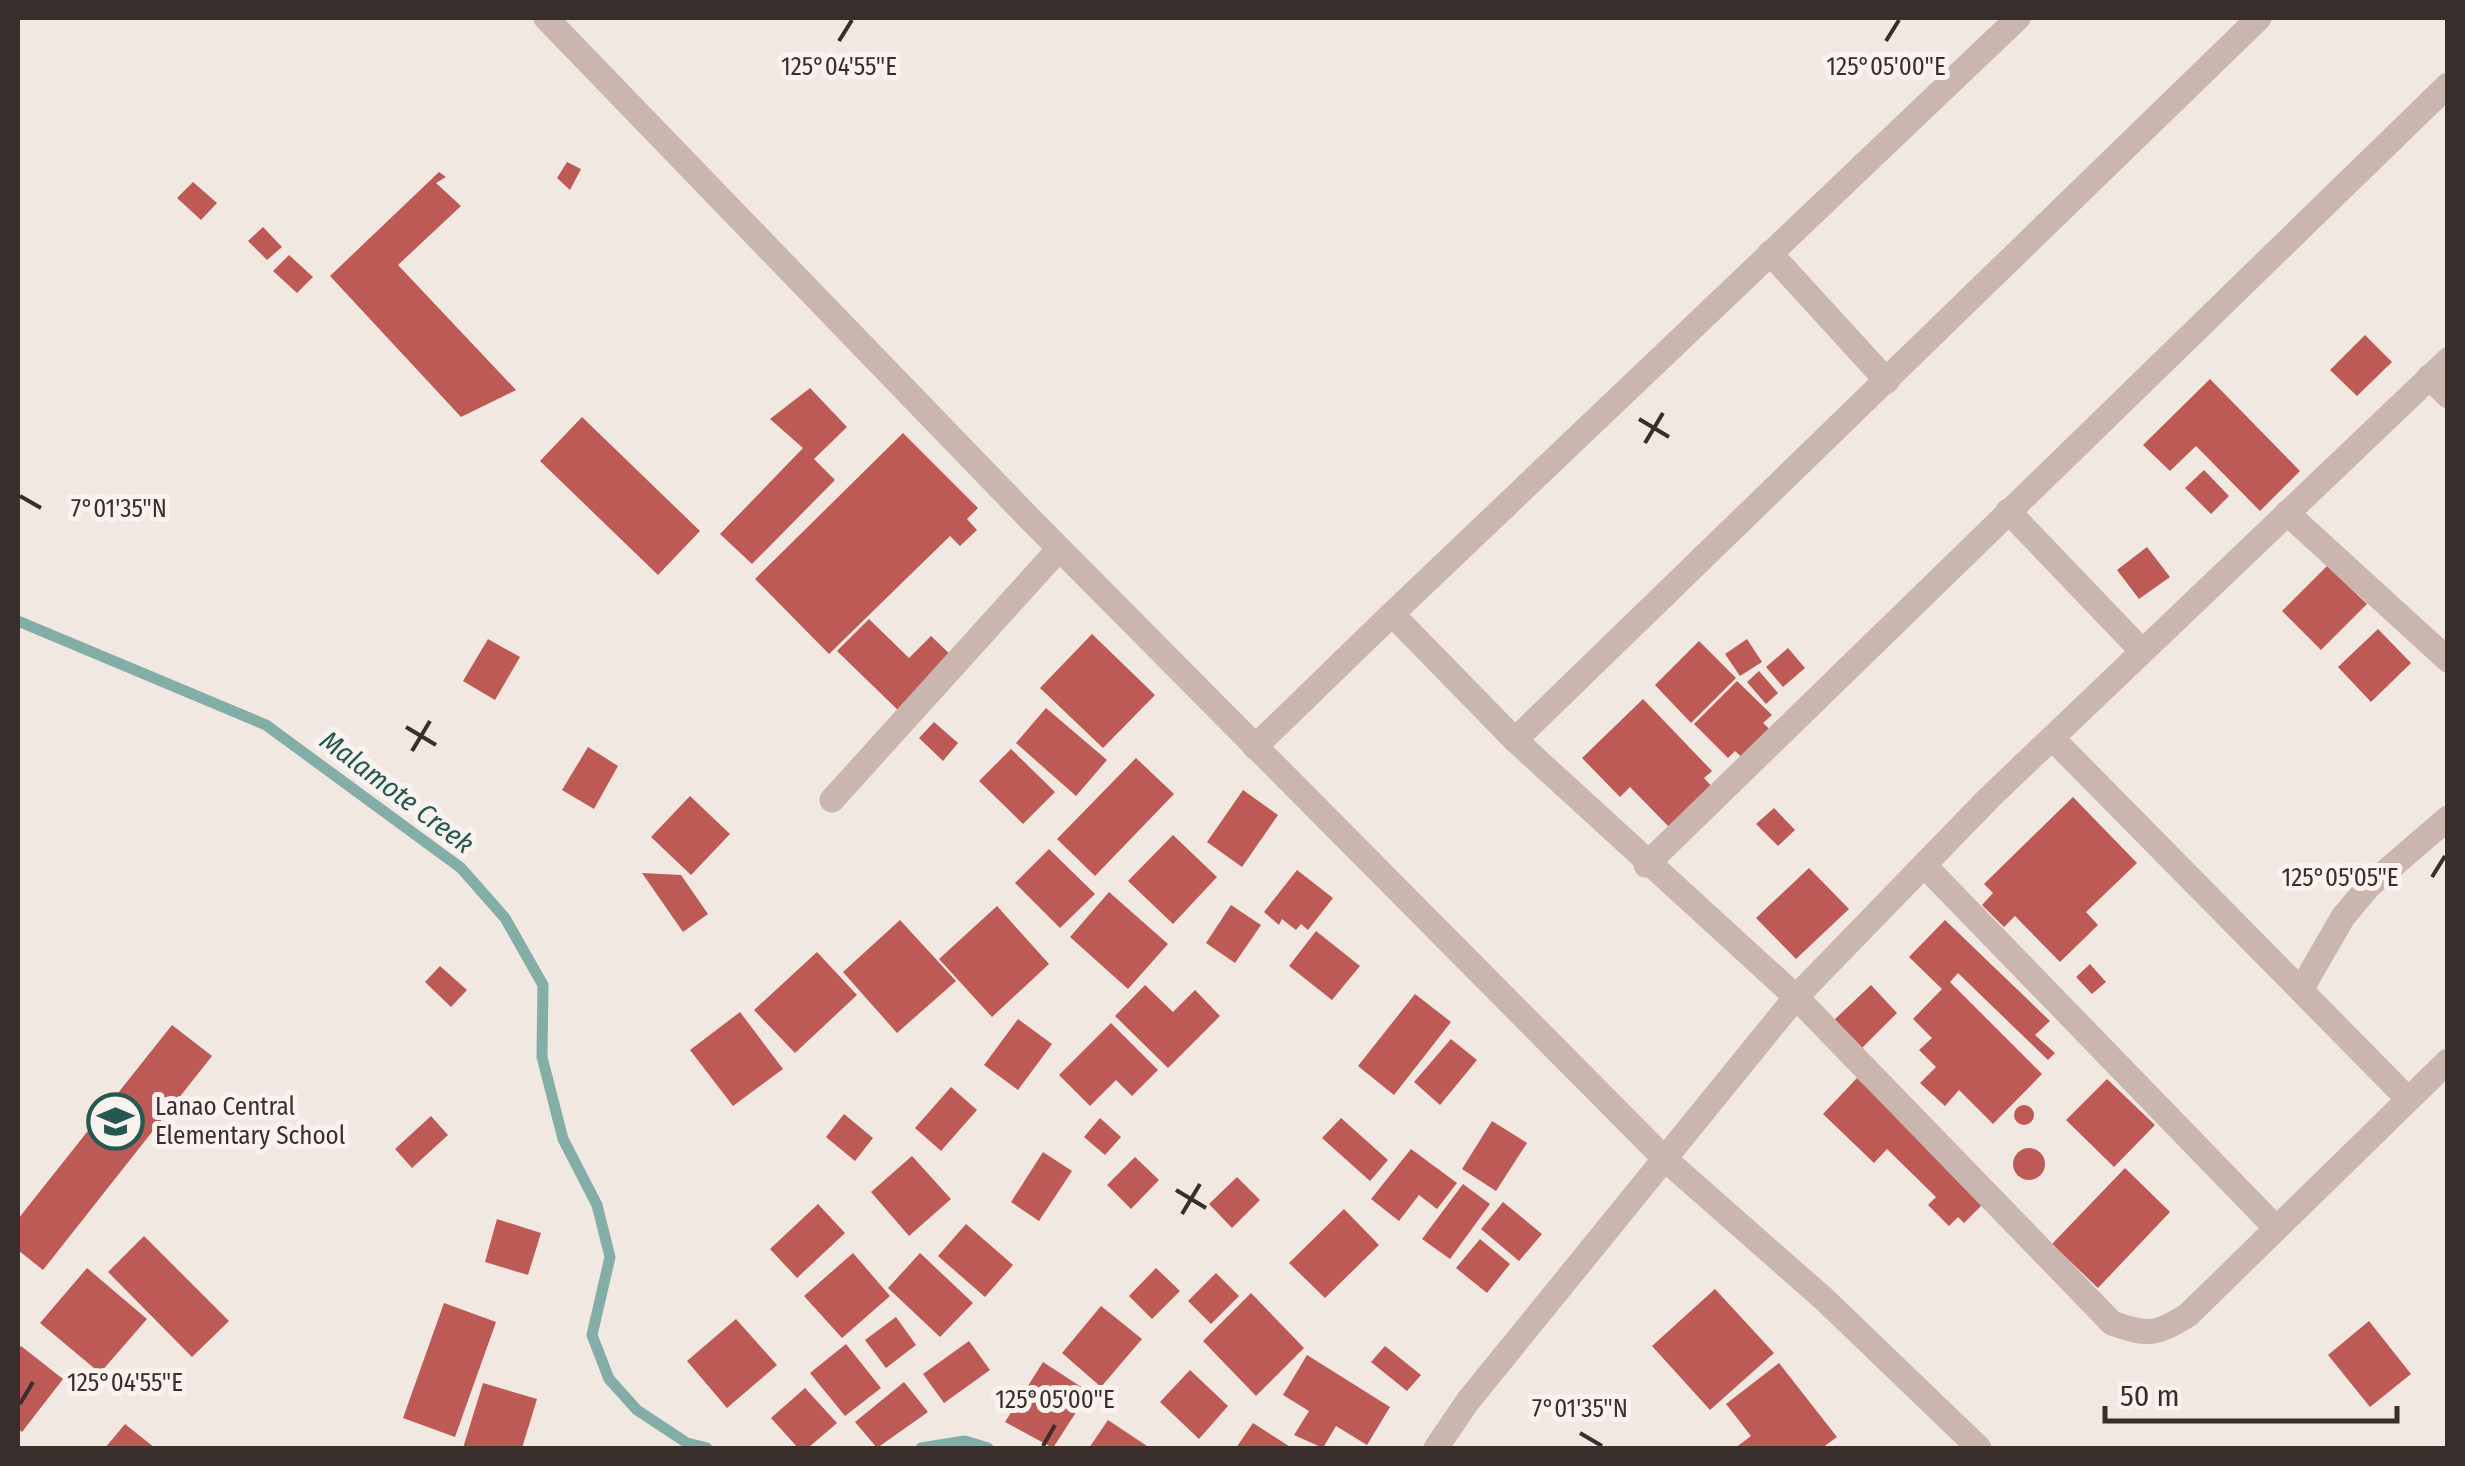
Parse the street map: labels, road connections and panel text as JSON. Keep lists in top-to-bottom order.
{
  "water": ["Malamote Creek"],
  "places": {
    "school or university": ["Lanao Central Elementary School"]
  },
  "scale_bar": "50 m",
  "coordinates": [
    "125°04'55\"E",
    "125°05'00\"E",
    "7°01'35\"N",
    "125°05'05\"E"
  ]
}
